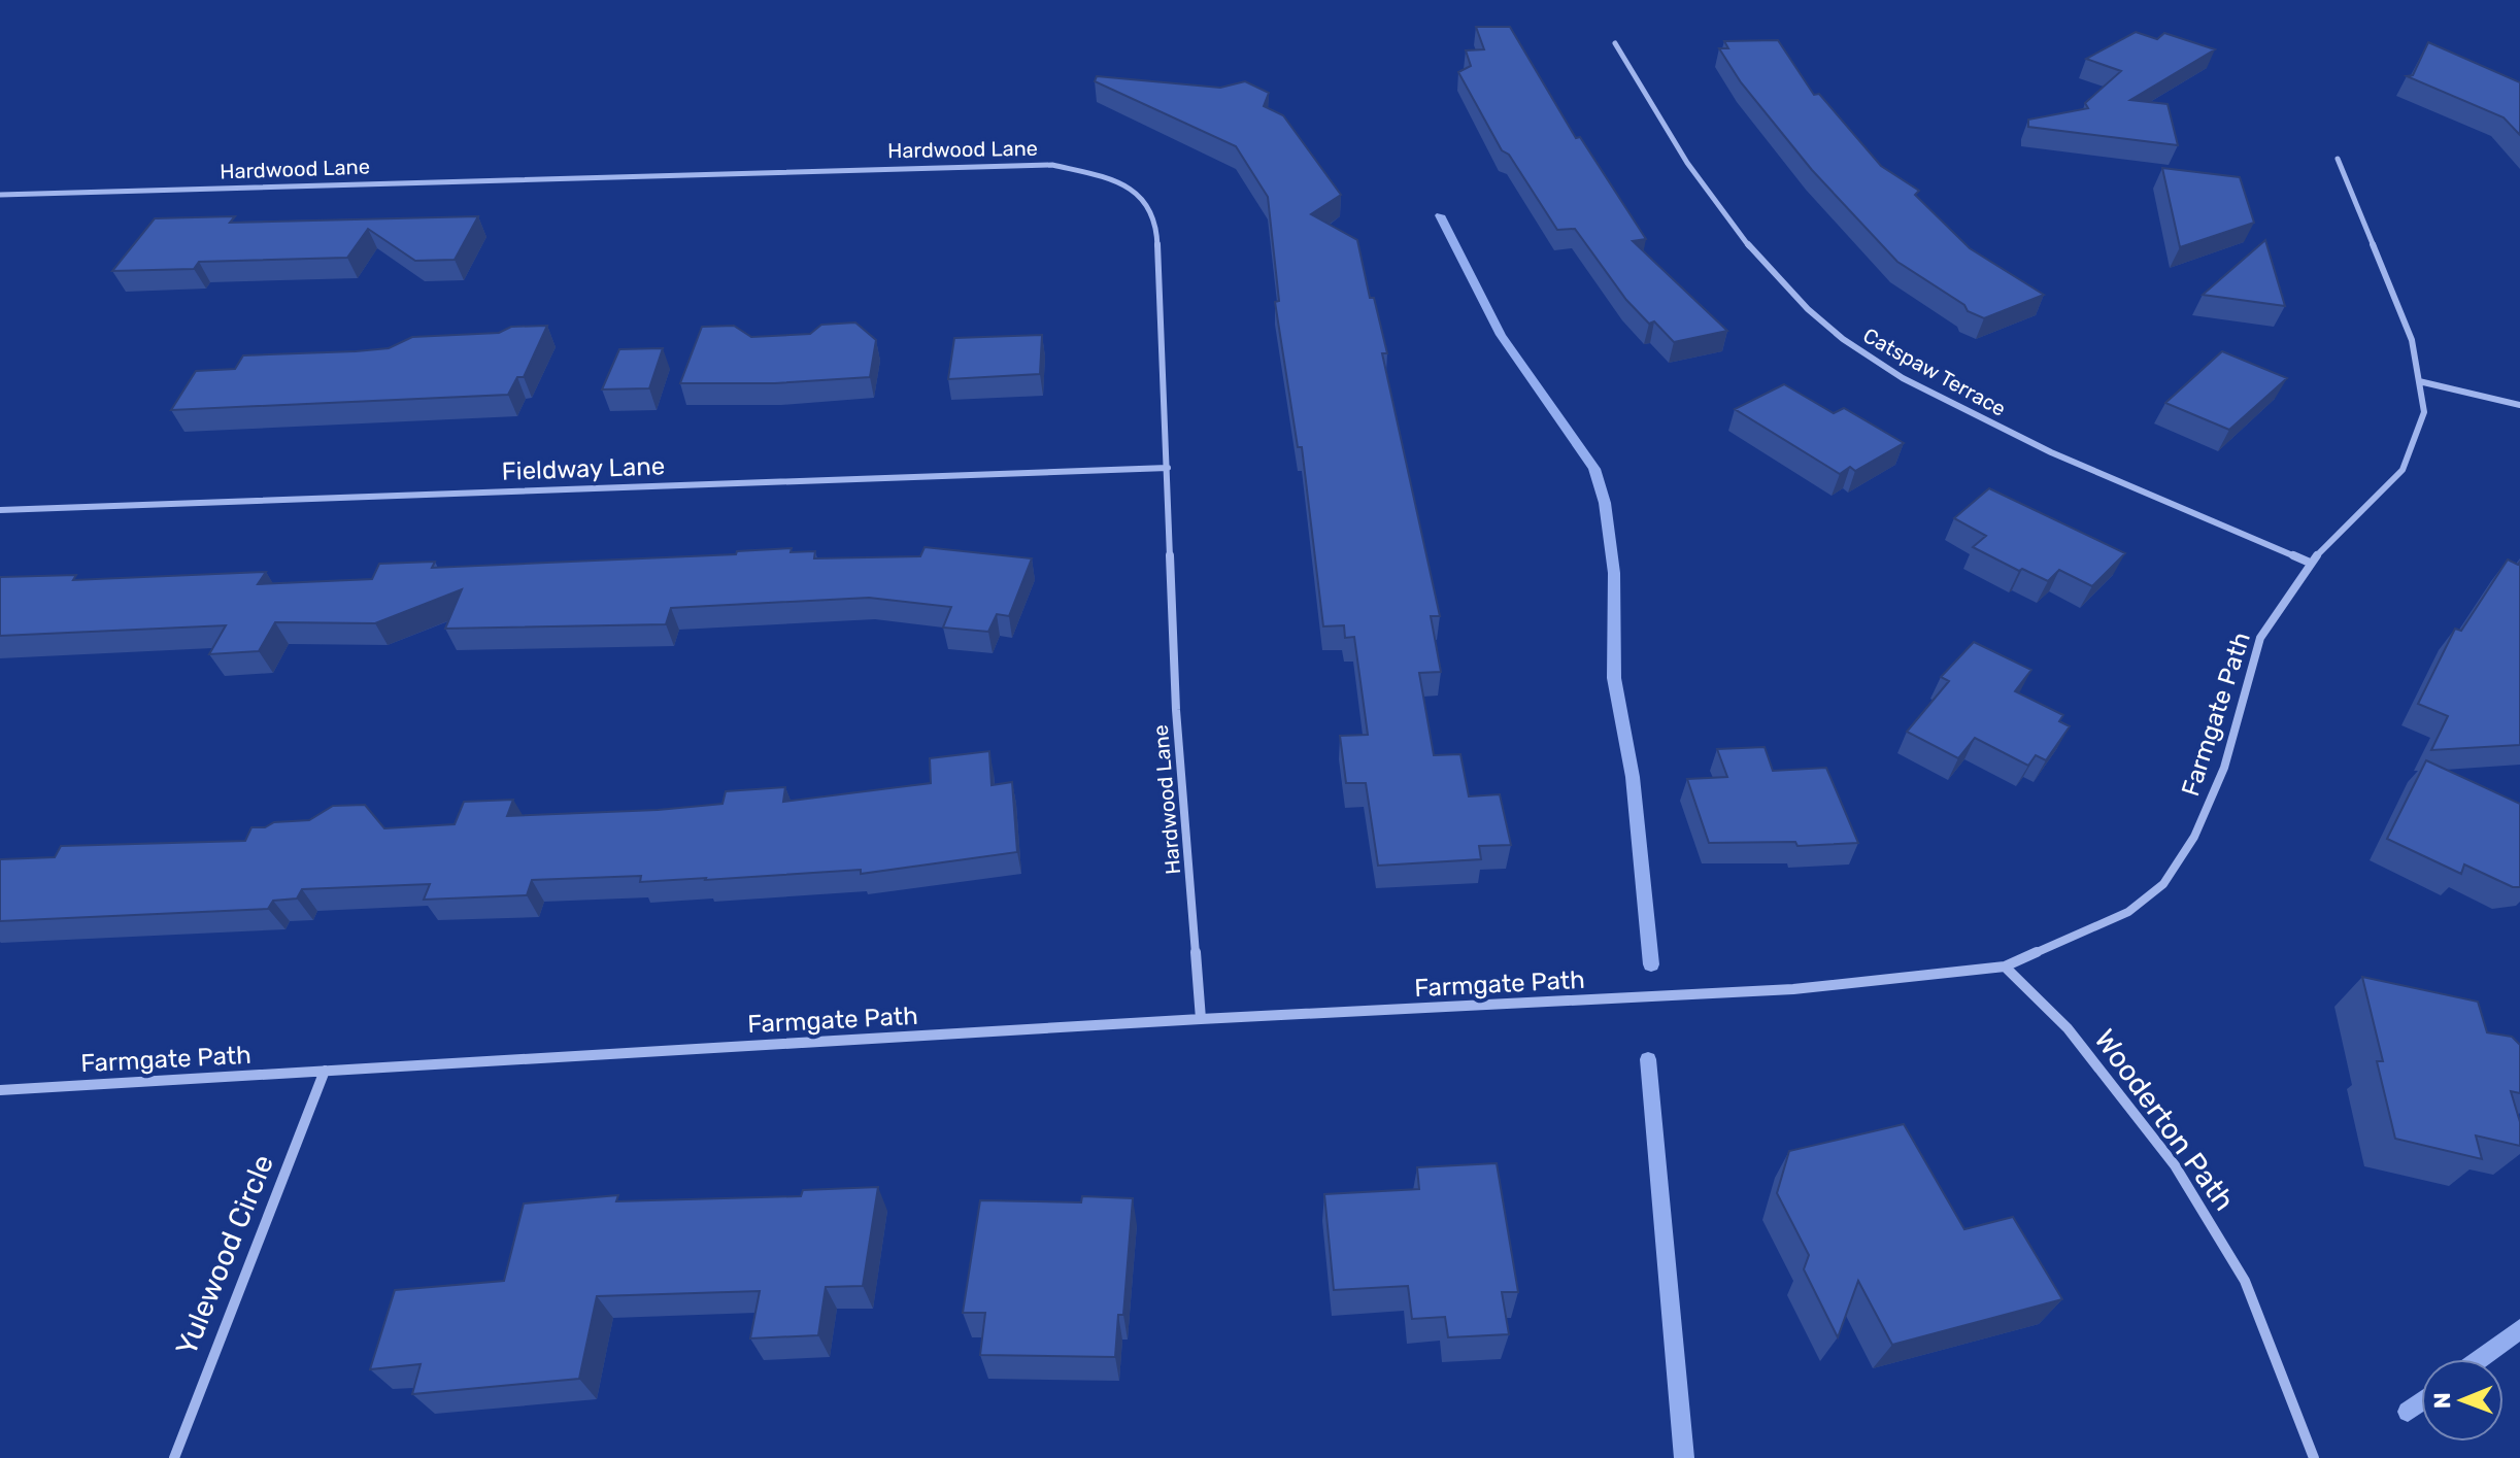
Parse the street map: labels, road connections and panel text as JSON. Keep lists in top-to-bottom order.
{
  "streets": {
    "street": [
      "Hardwood Lane",
      "Catspaw Terrace",
      "Fieldway Lane",
      "Farmgate Path",
      "Wooderton Path",
      "Yulewood Circle"
    ]
  },
  "crossings": [
    ["Hardwood Lane", "Fieldway Lane"],
    ["Hardwood Lane", "Farmgate Path"],
    ["Catspaw Terrace", "Farmgate Path"],
    ["Farmgate Path", "Wooderton Path"],
    ["Farmgate Path", "Yulewood Circle"]
  ],
  "north": "left"
}
